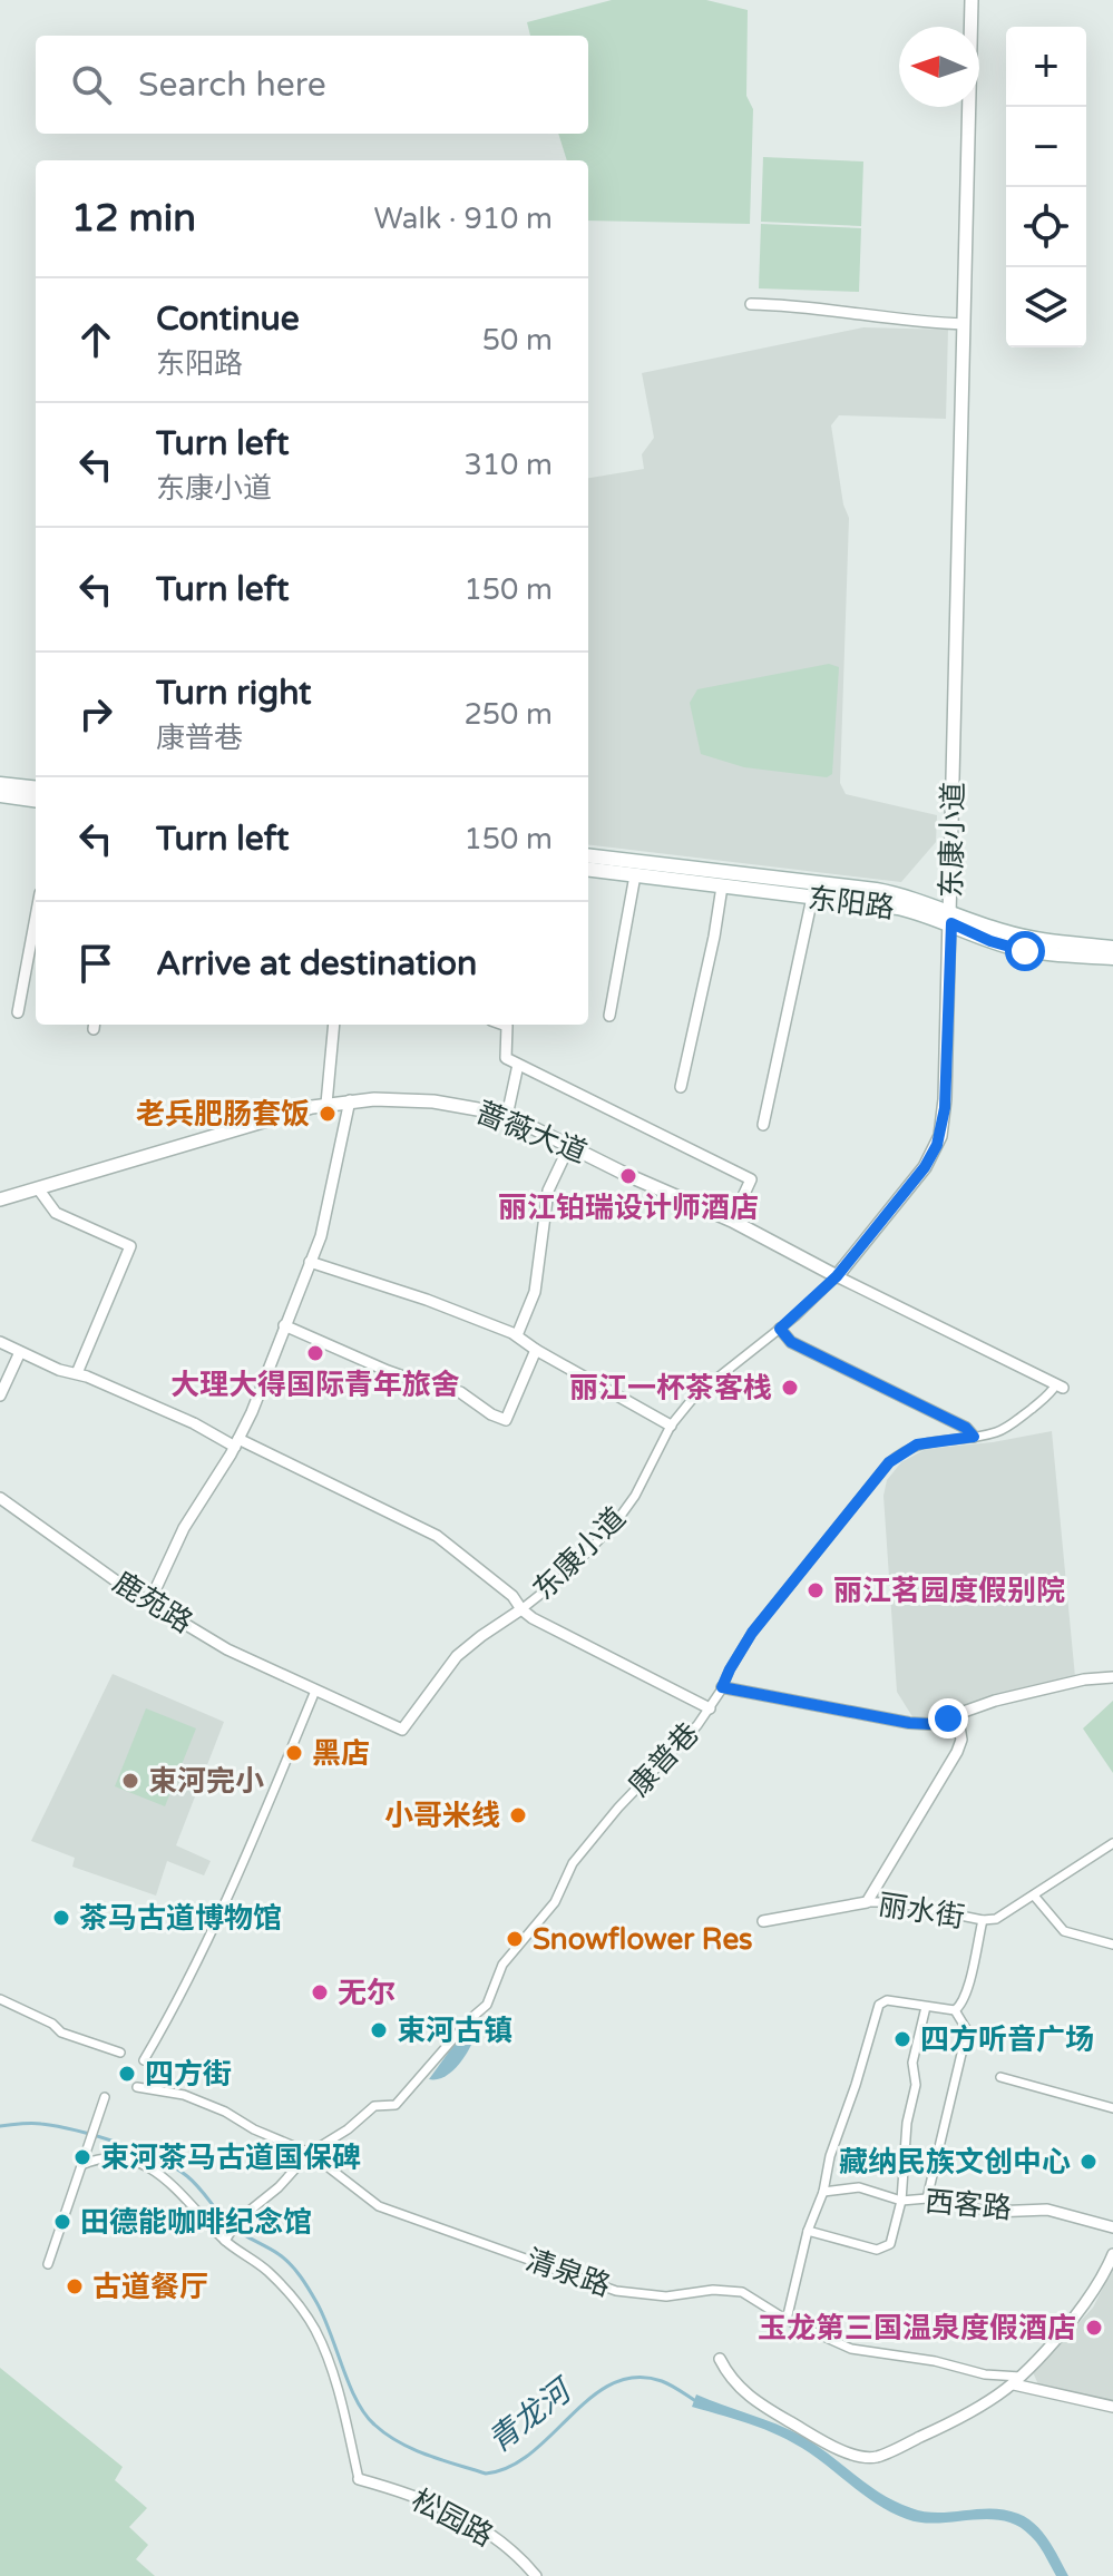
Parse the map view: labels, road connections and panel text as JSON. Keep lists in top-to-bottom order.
{
  "streets": {
    "main road": ["东阳路"],
    "street": [
      "东康小道",
      "蔷薇大道",
      "鹿苑路",
      "康普巷",
      "丽水街",
      "西客路",
      "清泉路",
      "松园路"
    ]
  },
  "crossings": [
    ["东康小道", "东阳路"],
    ["东康小道", "蔷薇大道"],
    ["东康小道", "鹿苑路"],
    ["康普巷", "清泉路"]
  ],
  "water": ["青龙河"],
  "places": [
    "老兵肥肠套饭",
    "丽江铂瑞设计师酒店",
    "大理大得国际青年旅舍",
    "丽江一杯茶客栈",
    "丽江茗园度假别院",
    "黑店",
    "束河完小",
    "小哥米线",
    "茶马古道博物馆",
    "Snowflower Res",
    "无尔",
    "束河古镇",
    "四方听音广场",
    "四方街",
    "束河茶马古道国保碑",
    "藏纳民族文创中心",
    "田德能咖啡纪念馆",
    "古道餐厅",
    "玉龙第三国温泉度假酒店"
  ],
  "north": "left",
  "page": {
    "map_buttons": ["+", "−"],
    "search": "Search here",
    "heading": ["12 min", "Walk · 910 m"],
    "list": [
      ["Continue", "东阳路", "50 m"],
      ["Turn left", "东康小道", "310 m"],
      ["Turn left", "150 m"],
      ["Turn right", "康普巷", "250 m"],
      ["Turn left", "150 m"],
      "Arrive at destination"
    ]
  }
}
